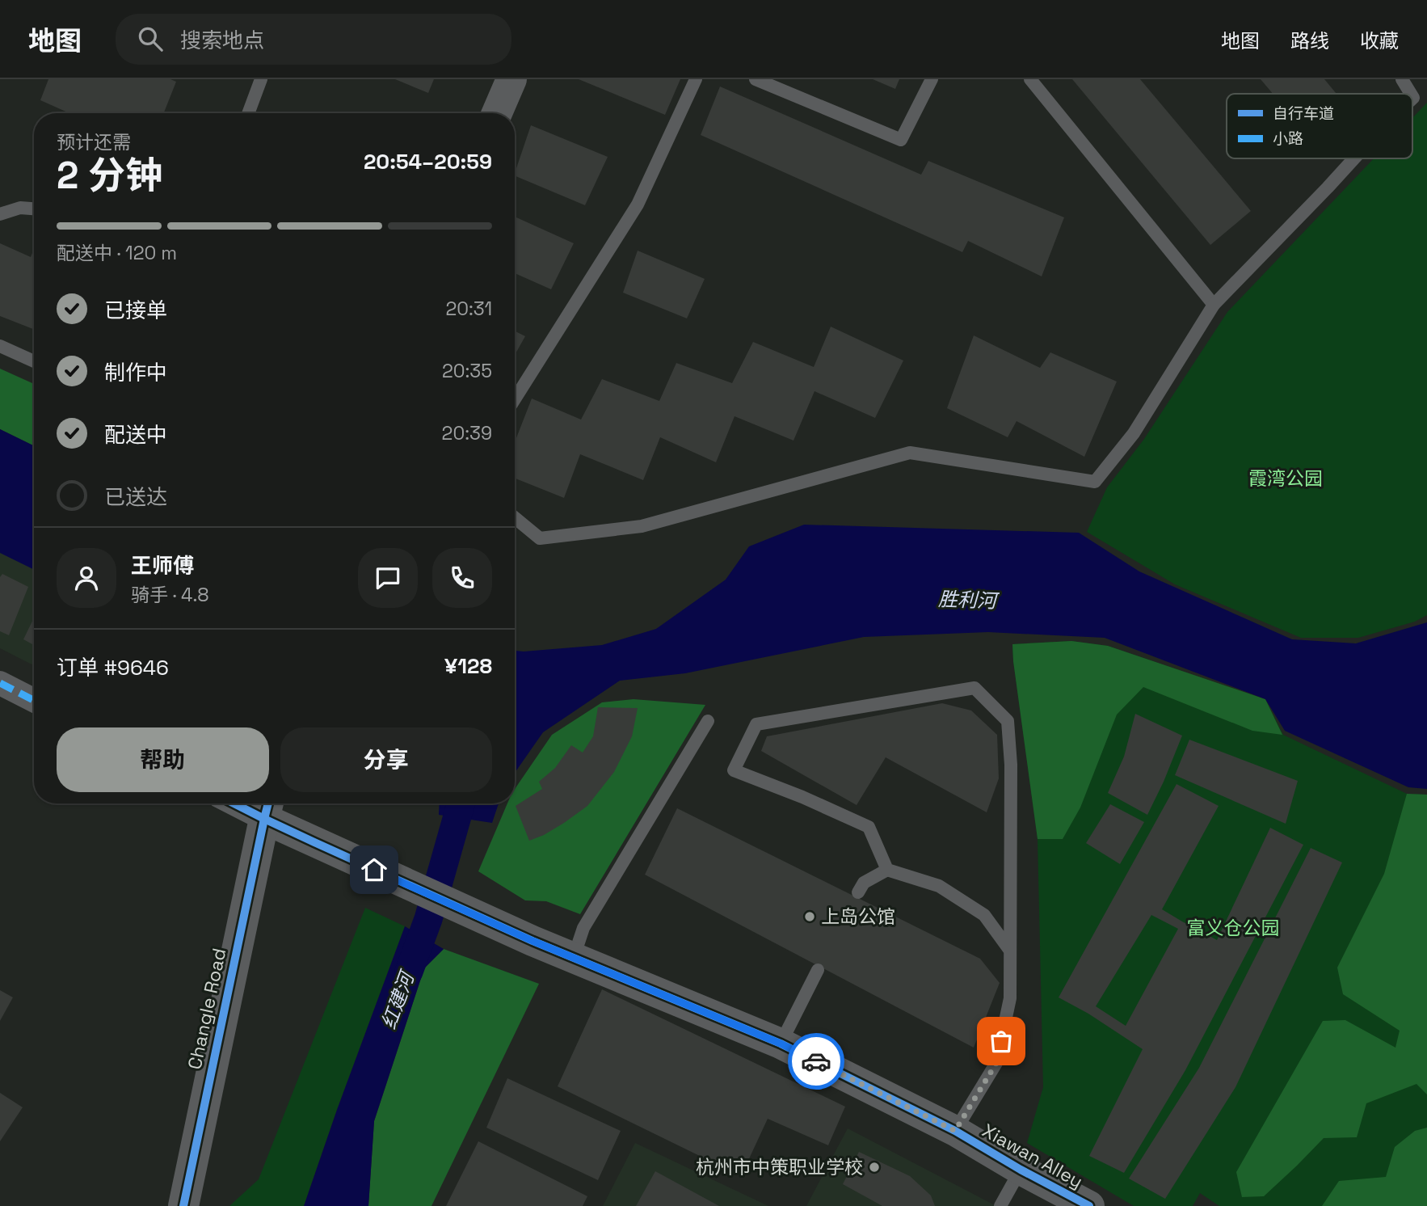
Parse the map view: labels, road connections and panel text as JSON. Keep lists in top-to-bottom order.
{
  "streets": {
    "street": ["Changle Road", "Xiawan Alley"]
  },
  "crossings": [
    ["Changle Road", "Xiawan Alley"]
  ],
  "water": ["胜利河", "红建河"],
  "parks": ["霞湾公园", "富义仓公园"],
  "places": ["上岛公馆", "杭州市中策职业学校"],
  "legend": ["自行车道", "小路"],
  "page": {
    "header": "地图",
    "search": "搜索地点",
    "nav": ["地图", "路线", "收藏"],
    "heading": ["2 分钟", "预计还需", "20:54–20:59"],
    "panel": [
      "王师傅",
      "骑手 · 4.8",
      "订单 #9646",
      "¥128"
    ],
    "bar": "配送中 · 120 m",
    "list": [
      ["已接单", "20:31"],
      ["制作中", "20:35"],
      ["配送中", "20:39"],
      "已送达"
    ],
    "buttons": ["帮助", "分享"]
  }
}
